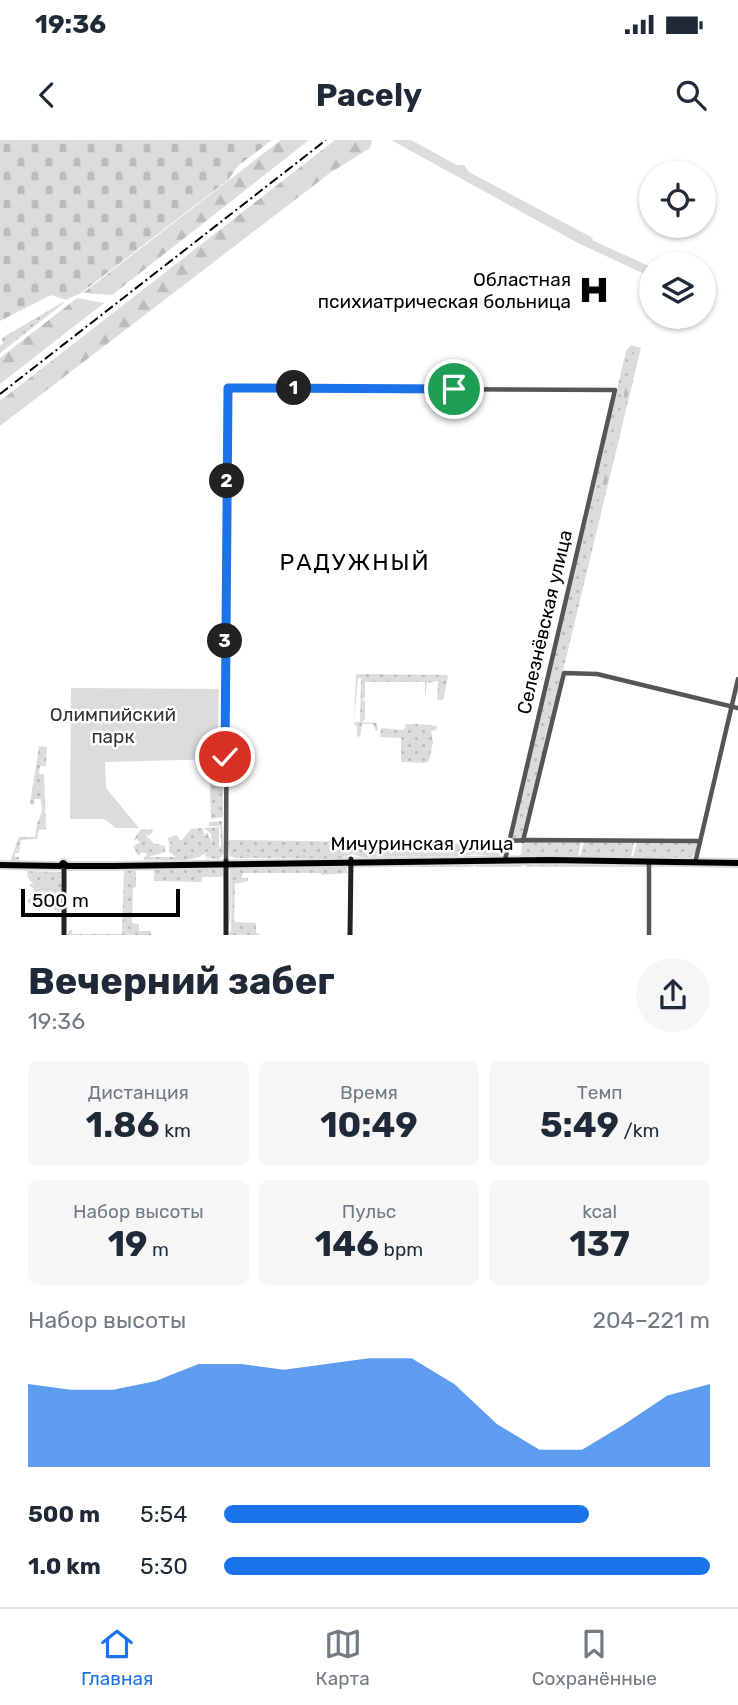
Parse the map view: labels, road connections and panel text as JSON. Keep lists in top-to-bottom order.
{
  "streets": {
    "main road": ["Мичуринская улица"],
    "street": ["Селезнёвская улица"]
  },
  "crossings": [
    ["Селезнёвская улица", "Мичуринская улица"]
  ],
  "districts": ["РАДУЖНЫЙ"],
  "parks": ["Олимпийский парк"],
  "places": {
    "hospital": ["Областная психиатрическая больница"]
  },
  "scale_bar": "500 m",
  "page": {
    "status": "19:36",
    "header": "Pacely",
    "pins": ["1", "2", "3"],
    "scale": "500 m",
    "heading": ["Вечерний забег", "19:36"],
    "stats": [
      ["Дистанция", "1.86 km"],
      ["Время", "10:49"],
      ["Темп", "5:49 /km"],
      ["Набор высоты", "19 m"],
      ["Пульс", "146 bpm"],
      ["kcal", "137"]
    ],
    "chart": ["Набор высоты", "204–221 m"],
    "list": [
      {
        "name": "500 m",
        "note": "5:54"
      },
      {
        "name": "1.0 km",
        "note": "5:30"
      }
    ],
    "tabs": ["Главная", "Карта", "Сохранённые"]
  }
}
